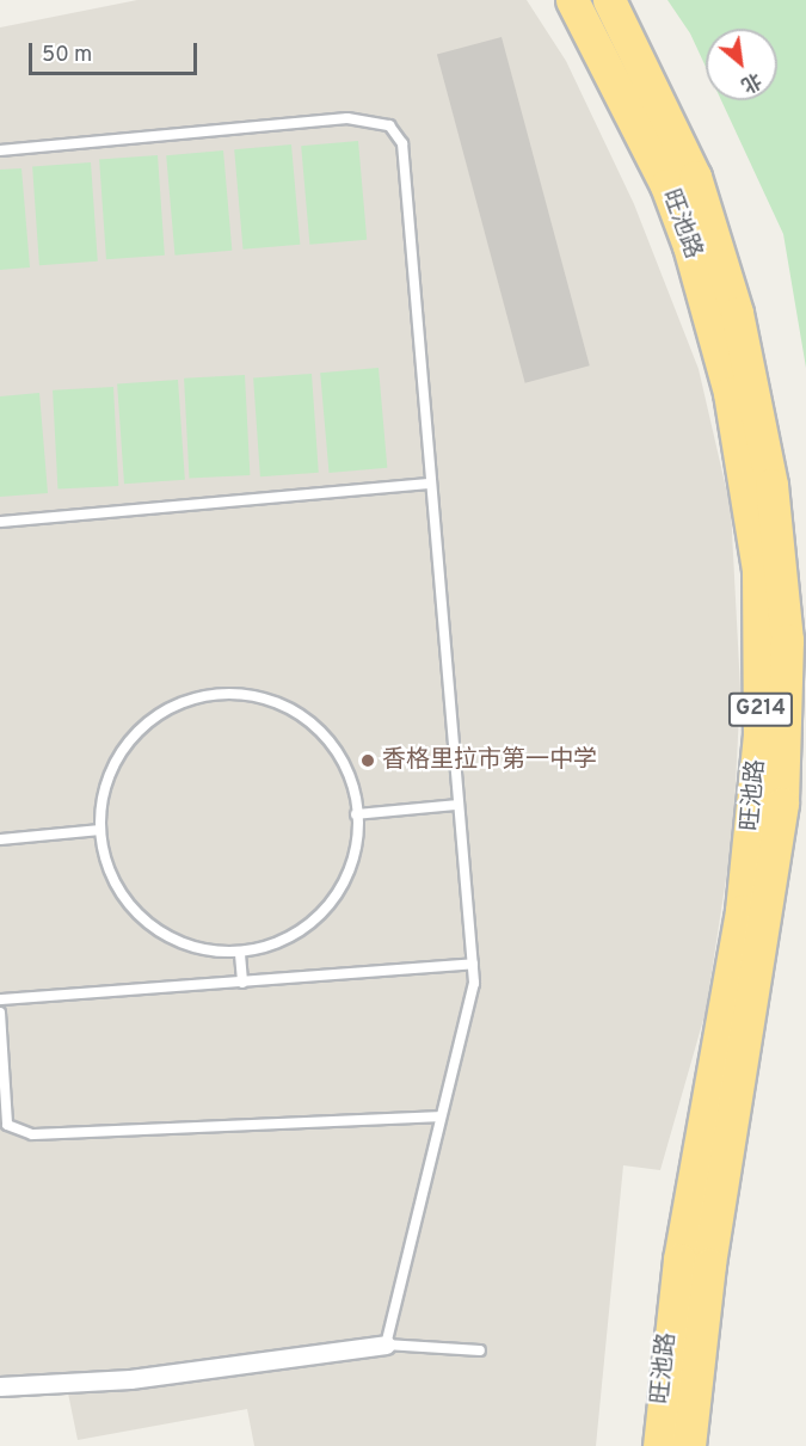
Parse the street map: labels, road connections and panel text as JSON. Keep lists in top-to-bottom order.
{
  "streets": {
    "highway": ["旺池路", "G214"]
  },
  "places": ["香格里拉市第一中学"],
  "scale_bar": "50 m",
  "north": "bottom right"
}
